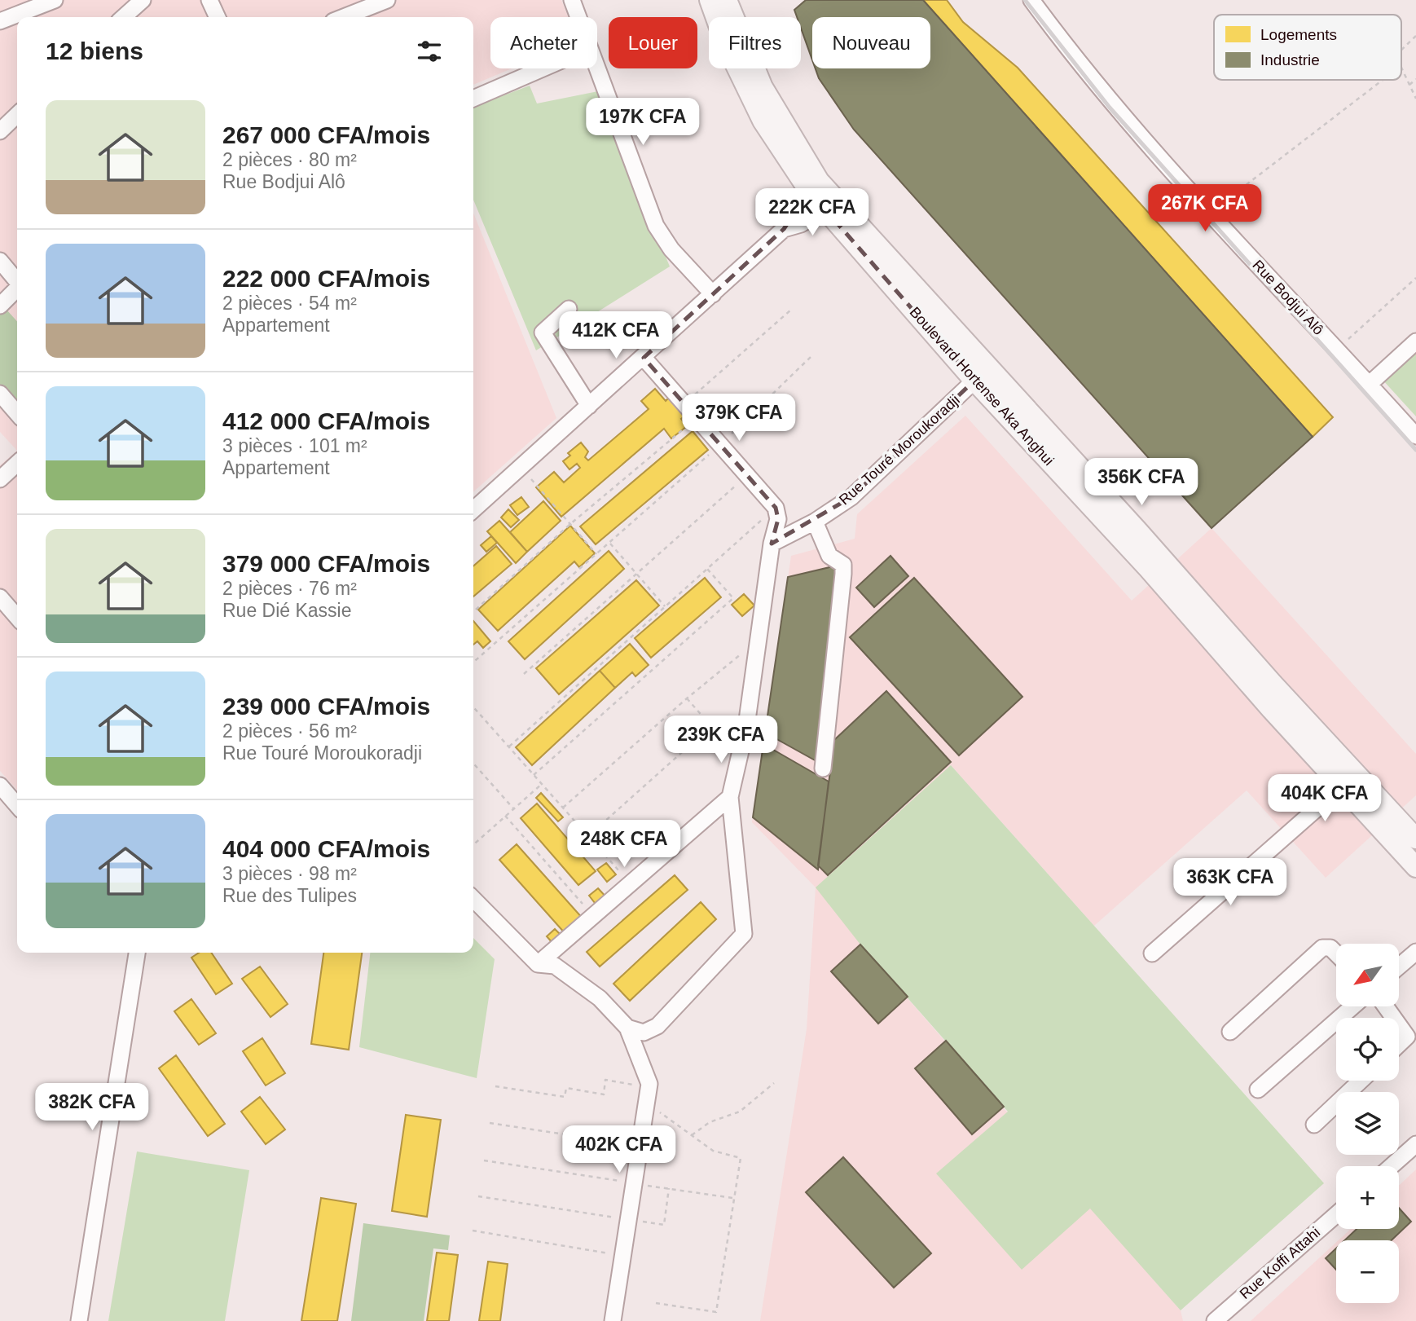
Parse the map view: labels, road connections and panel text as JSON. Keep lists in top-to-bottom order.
{
  "streets": {
    "main road": ["Boulevard Hortense Aka Anghui"],
    "street": ["Rue Bodjui Alô", "Rue Touré Moroukoradji", "Rue Koffi Attahi"]
  },
  "crossings": [
    ["Boulevard Hortense Aka Anghui", "Rue Touré Moroukoradji"]
  ],
  "legend": ["Logements", "Industrie"],
  "north": "bottom left",
  "page": {
    "chip": [
      "Acheter",
      "Louer",
      "Filtres",
      "Nouveau"
    ],
    "heading": "12 biens",
    "list": [
      {
        "name": "267 000 CFA/mois",
        "note": "2 pièces · 80 m² · Rue Bodjui Alô"
      },
      {
        "name": "222 000 CFA/mois",
        "note": "2 pièces · 54 m² · Appartement"
      },
      {
        "name": "412 000 CFA/mois",
        "note": "3 pièces · 101 m² · Appartement"
      },
      {
        "name": "379 000 CFA/mois",
        "note": "2 pièces · 76 m² · Rue Dié Kassie"
      },
      {
        "name": "239 000 CFA/mois",
        "note": "2 pièces · 56 m² · Rue Touré Moroukoradji"
      },
      {
        "name": "404 000 CFA/mois",
        "note": "3 pièces · 98 m² · Rue des Tulipes"
      }
    ],
    "price": [
      "197K CFA",
      "267K CFA",
      "222K CFA",
      "412K CFA",
      "379K CFA",
      "356K CFA",
      "239K CFA",
      "404K CFA",
      "248K CFA",
      "363K CFA",
      "382K CFA",
      "402K CFA"
    ],
    "map_buttons": ["+", "−"]
  }
}
